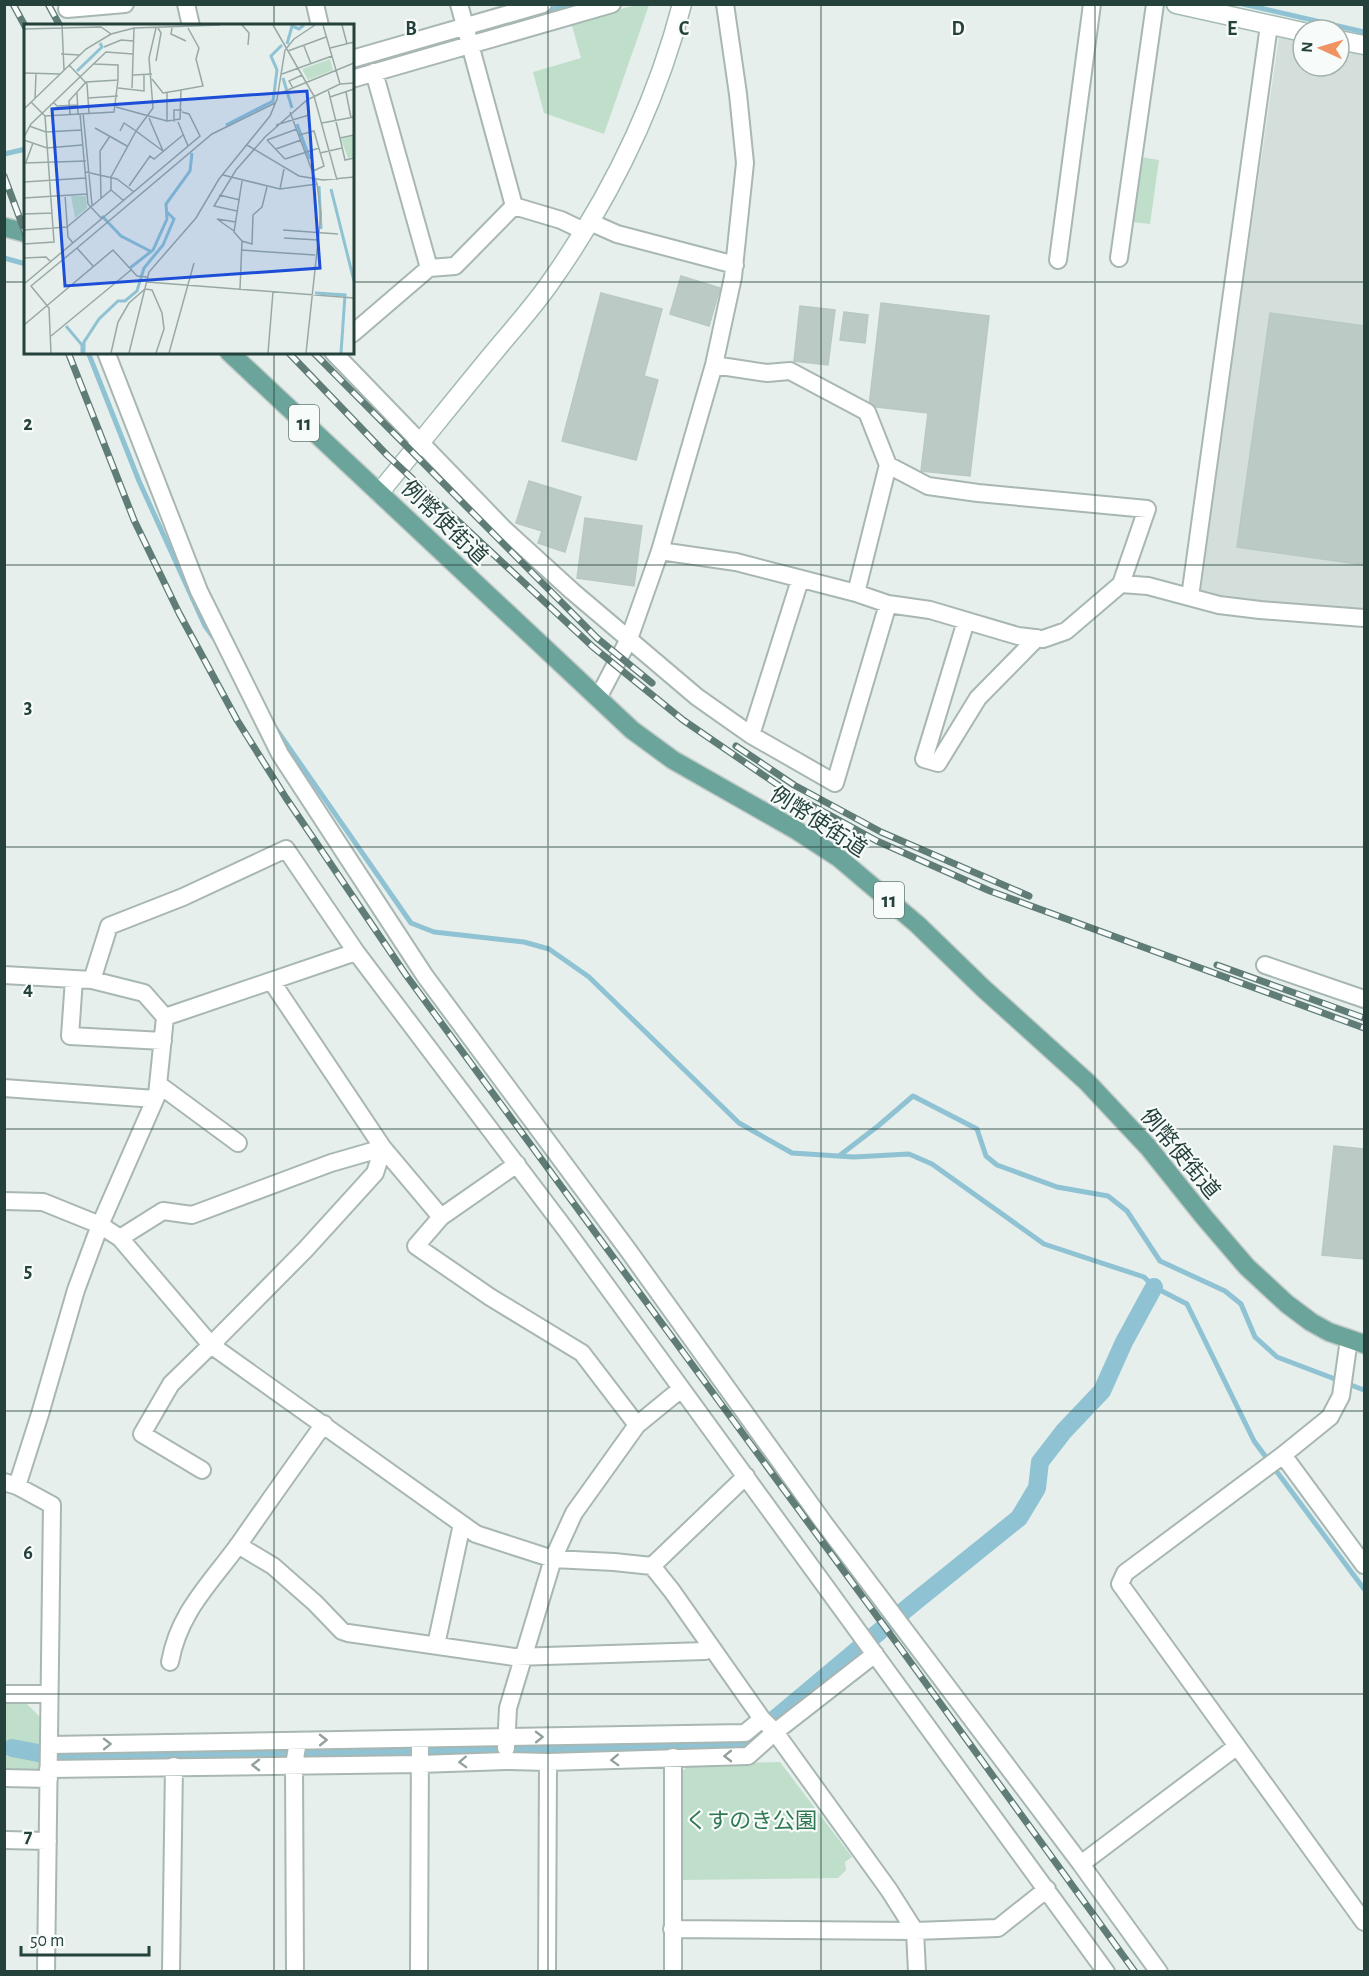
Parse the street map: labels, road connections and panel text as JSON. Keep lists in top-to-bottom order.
{
  "streets": {
    "main road": ["11", "例幣使街道"]
  },
  "parks": ["くすのき公園"],
  "scale_bar": "50 m",
  "north": "left",
  "grid": {
    "columns": [
      "B",
      "C",
      "D",
      "E"
    ],
    "rows": [
      "2",
      "3",
      "4",
      "5",
      "6",
      "7"
    ]
  }
}
